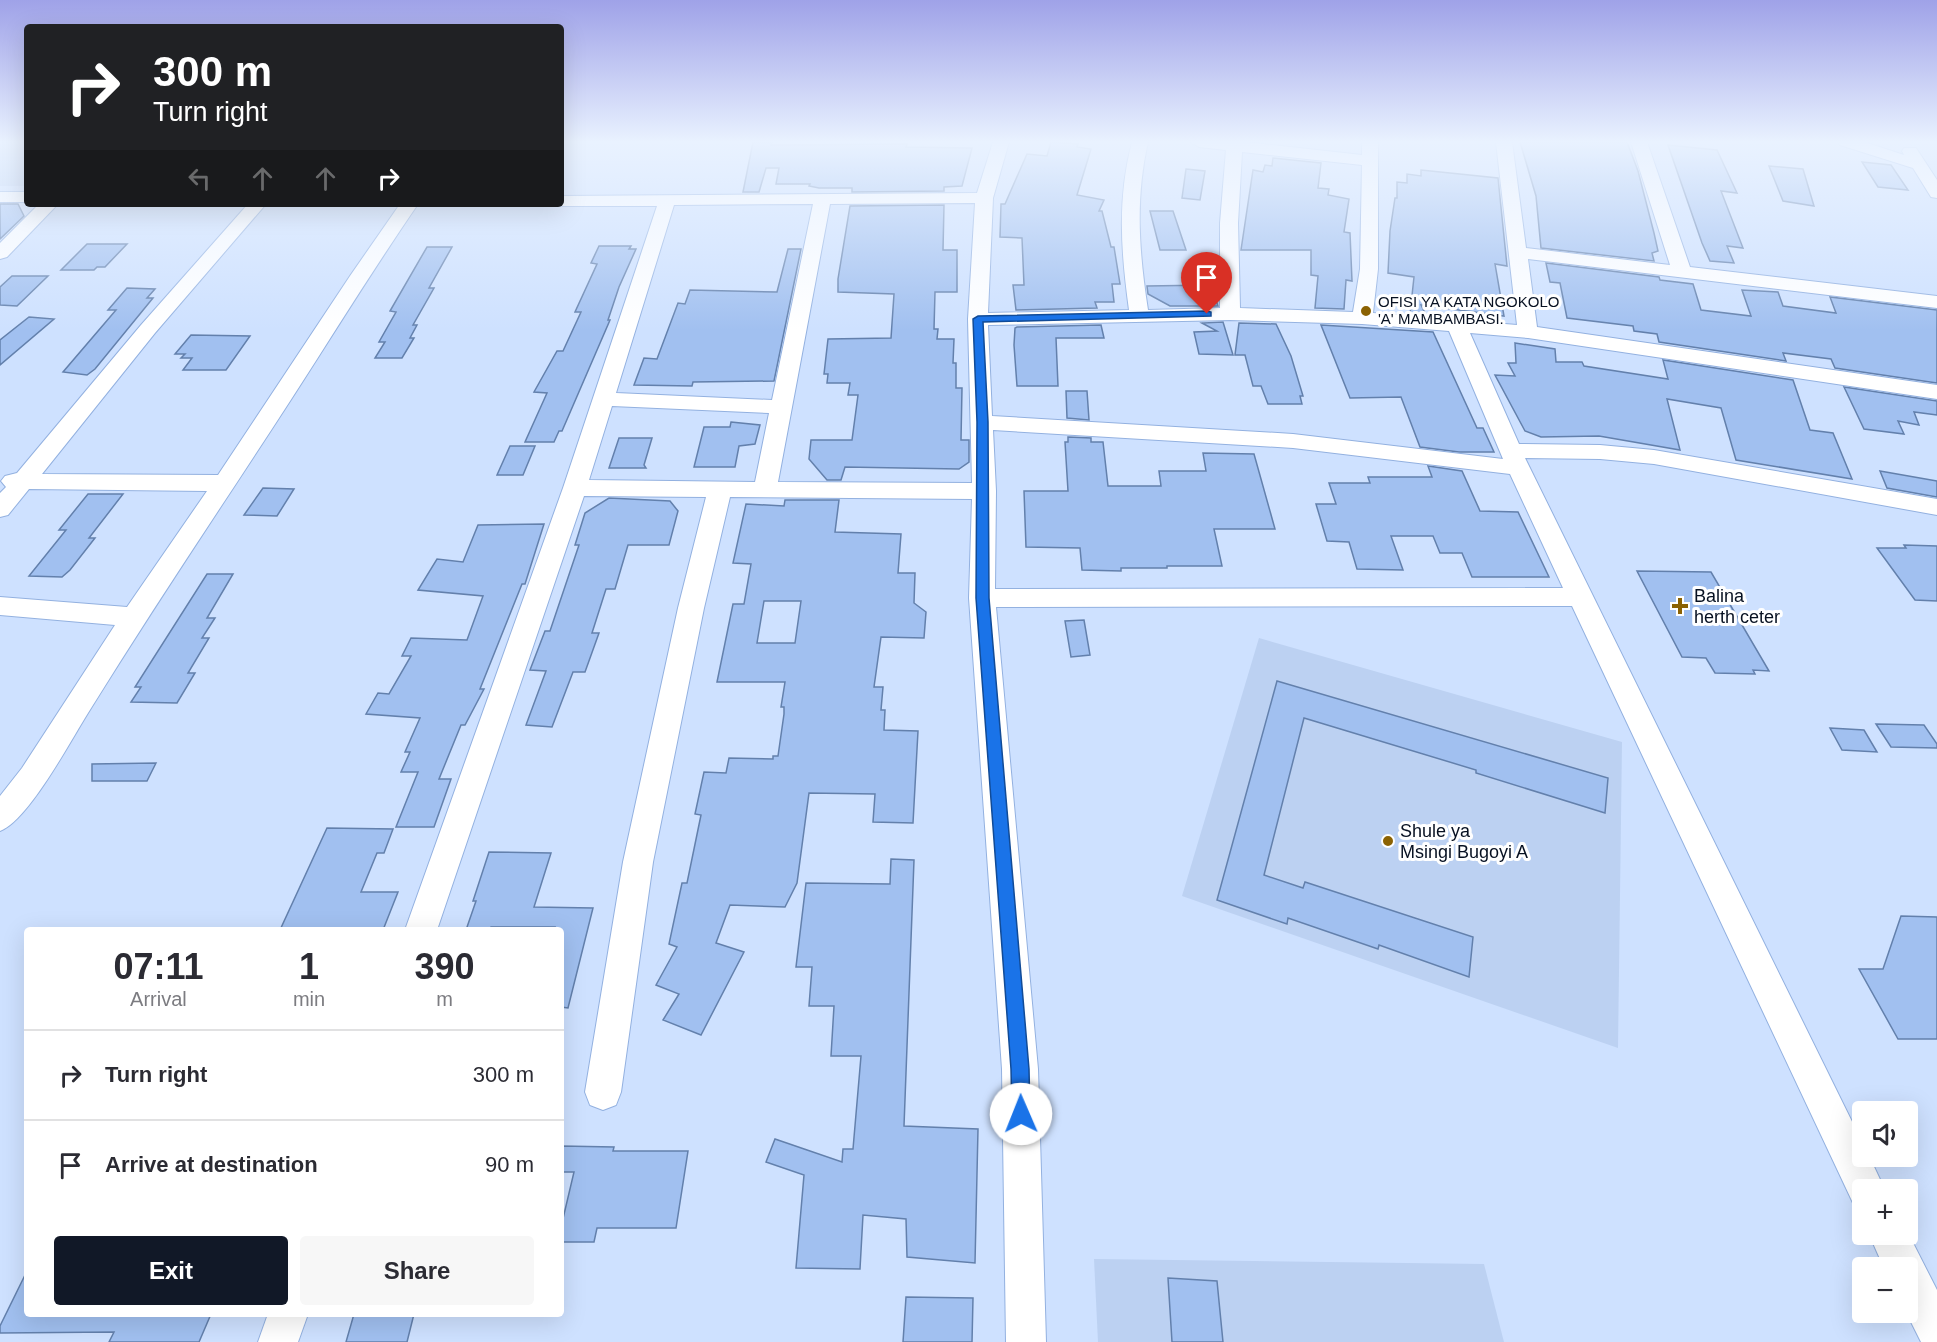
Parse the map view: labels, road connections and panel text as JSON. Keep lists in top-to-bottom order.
{
  "places": {
    "other": ["OFISI YA KATA NGOKOLO 'A' MAMBAMBASI.", "Shule ya Msingi Bugoyi A"],
    "health": ["Balina herth ceter"]
  },
  "page": {
    "turn": ["300 m", "Turn right"],
    "eta": [
      "07:11",
      "Arrival",
      "1",
      "min",
      "390",
      "m"
    ],
    "list": [
      {
        "name": "Turn right",
        "value": "300 m"
      },
      {
        "name": "Arrive at destination",
        "value": "90 m"
      }
    ],
    "map_buttons": ["+", "−"],
    "buttons": ["Exit", "Share"]
  }
}
